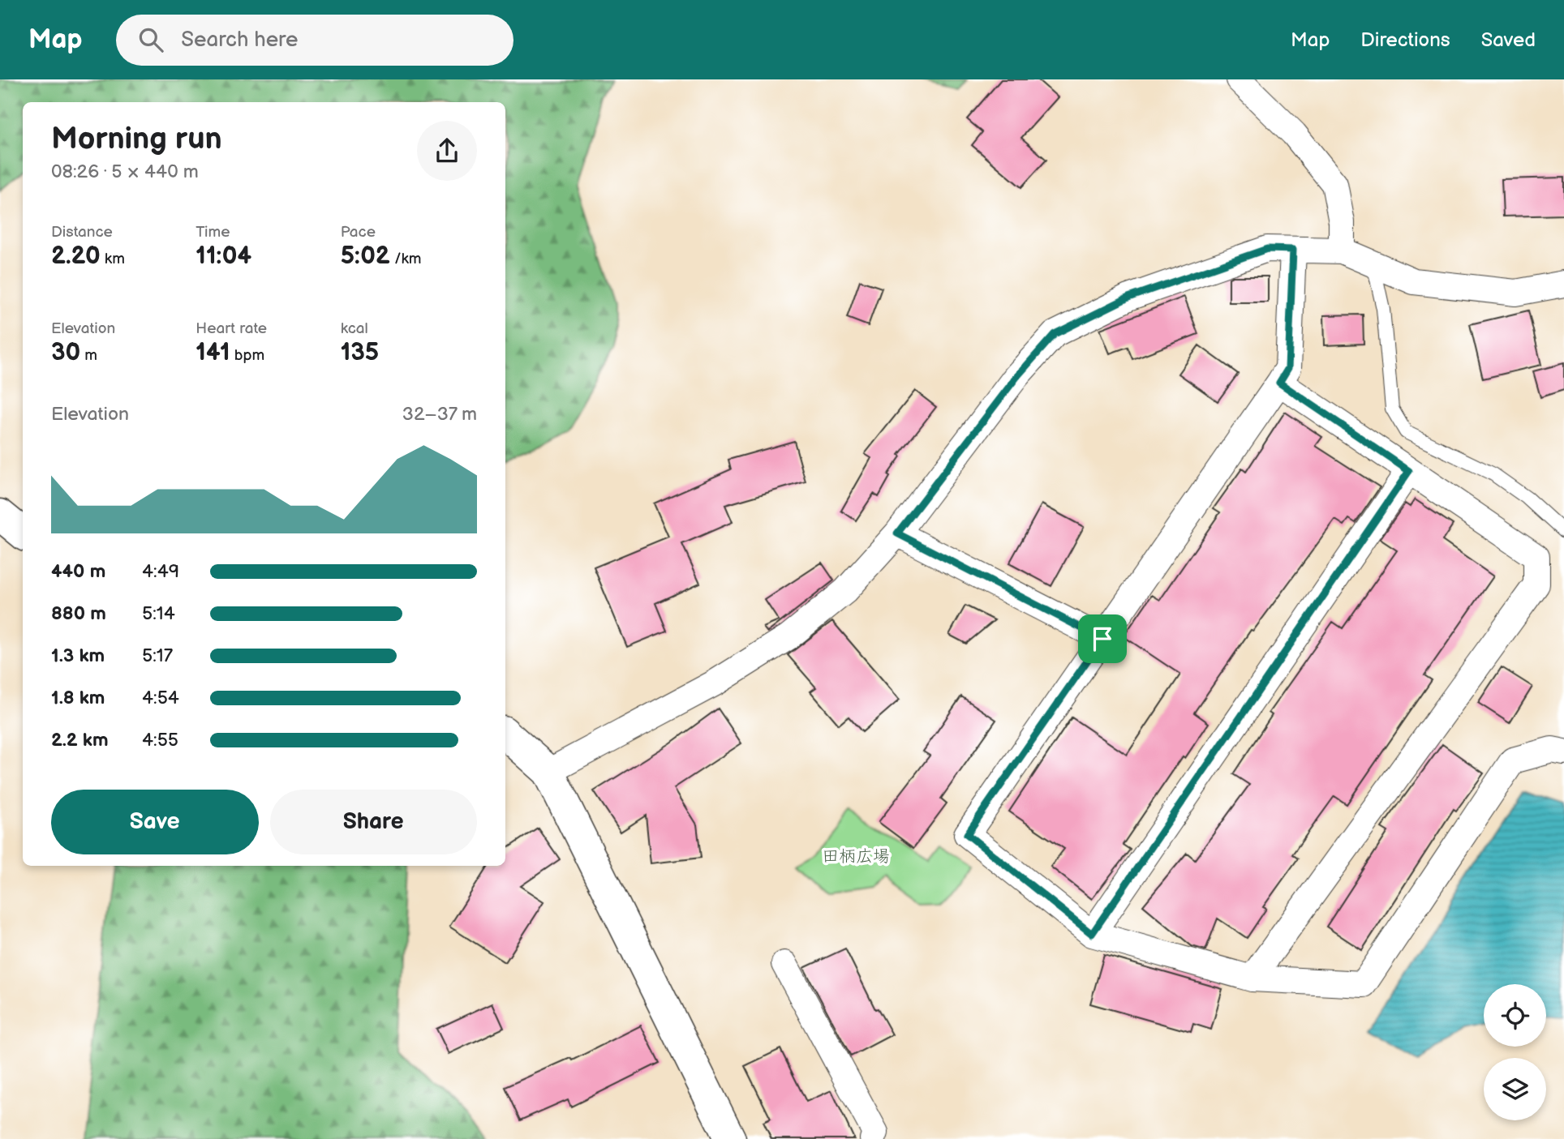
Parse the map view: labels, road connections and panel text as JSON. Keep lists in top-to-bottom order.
{
  "parks": ["田柄広場"],
  "page": {
    "header": "Map",
    "search": "Search here",
    "nav": ["Map", "Directions", "Saved"],
    "heading": ["Morning run", "08:26 · 5 × 440 m"],
    "stats": [
      ["Distance", "2.20 km"],
      ["Time", "11:04"],
      ["Pace", "5:02 /km"],
      ["Elevation", "30 m"],
      ["Heart rate", "141 bpm"],
      ["kcal", "135"]
    ],
    "chart": ["Elevation", "32–37 m"],
    "list": [
      {
        "name": "440 m",
        "note": "4:49"
      },
      {
        "name": "880 m",
        "note": "5:14"
      },
      {
        "name": "1.3 km",
        "note": "5:17"
      },
      {
        "name": "1.8 km",
        "note": "4:54"
      },
      {
        "name": "2.2 km",
        "note": "4:55"
      }
    ],
    "buttons": ["Save", "Share"]
  }
}
